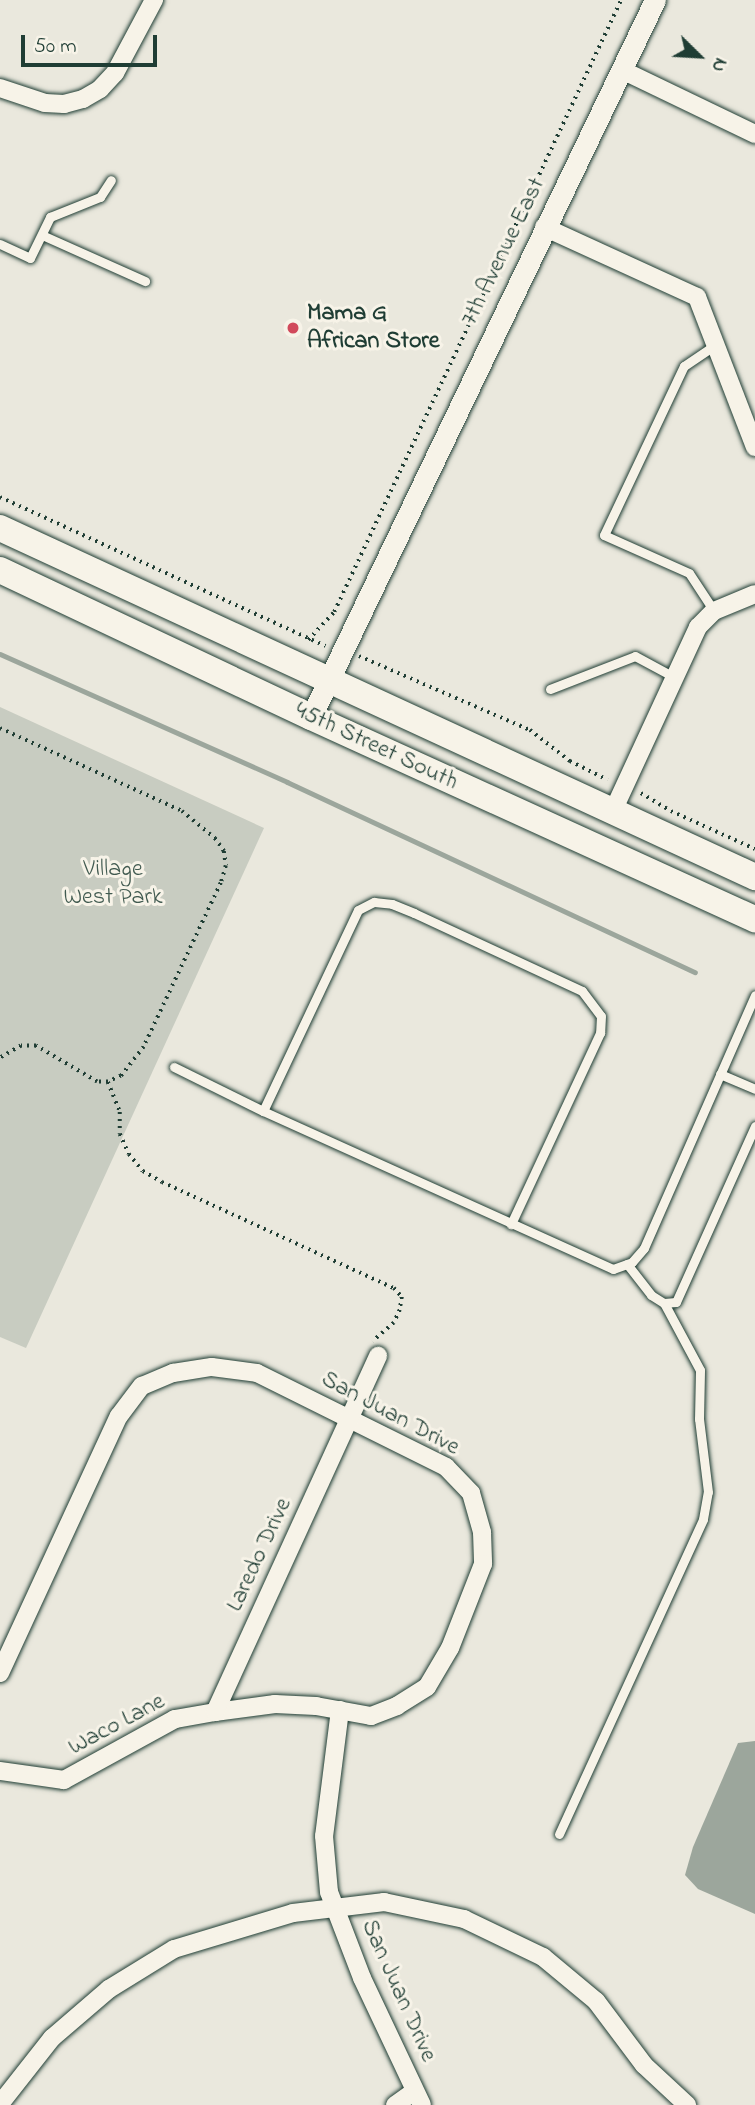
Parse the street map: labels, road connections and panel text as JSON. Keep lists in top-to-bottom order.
{
  "streets": {
    "main road": ["45th Street South"],
    "street": [
      "7th Avenue East",
      "San Juan Drive",
      "Laredo Drive",
      "Waco Lane"
    ]
  },
  "crossings": [
    ["7th Avenue East", "45th Street South"],
    ["San Juan Drive", "Laredo Drive"],
    ["San Juan Drive", "Waco Lane"],
    ["Laredo Drive", "Waco Lane"]
  ],
  "parks": ["Village West Park"],
  "places": ["Mama G African Store"],
  "scale_bar": "50 m",
  "north": "bottom right"
}
